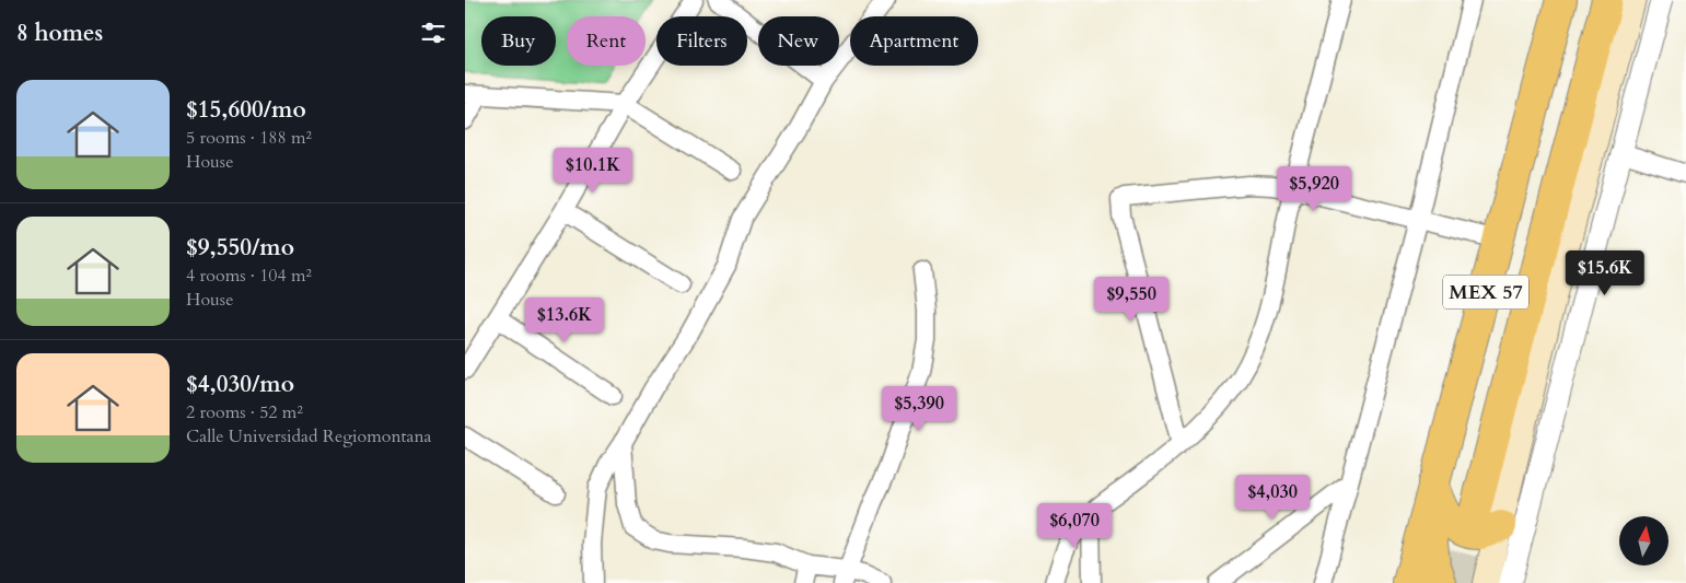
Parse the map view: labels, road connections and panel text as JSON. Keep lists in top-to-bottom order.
{
  "streets": {
    "highway": ["MEX 57"]
  },
  "north": "top",
  "page": {
    "heading": "8 homes",
    "chip": [
      "Buy",
      "Rent",
      "Filters",
      "New",
      "Apartment"
    ],
    "list": [
      {
        "name": "$15,600/mo",
        "note": "5 rooms · 188 m² · House"
      },
      {
        "name": "$9,550/mo",
        "note": "4 rooms · 104 m² · House"
      },
      {
        "name": "$4,030/mo",
        "note": "2 rooms · 52 m² · Calle Universidad Regiomontana"
      }
    ],
    "price": [
      "$10.1K",
      "$5,920",
      "$15.6K",
      "$9,550",
      "$13.6K",
      "$5,390",
      "$4,030",
      "$6,070"
    ]
  }
}
